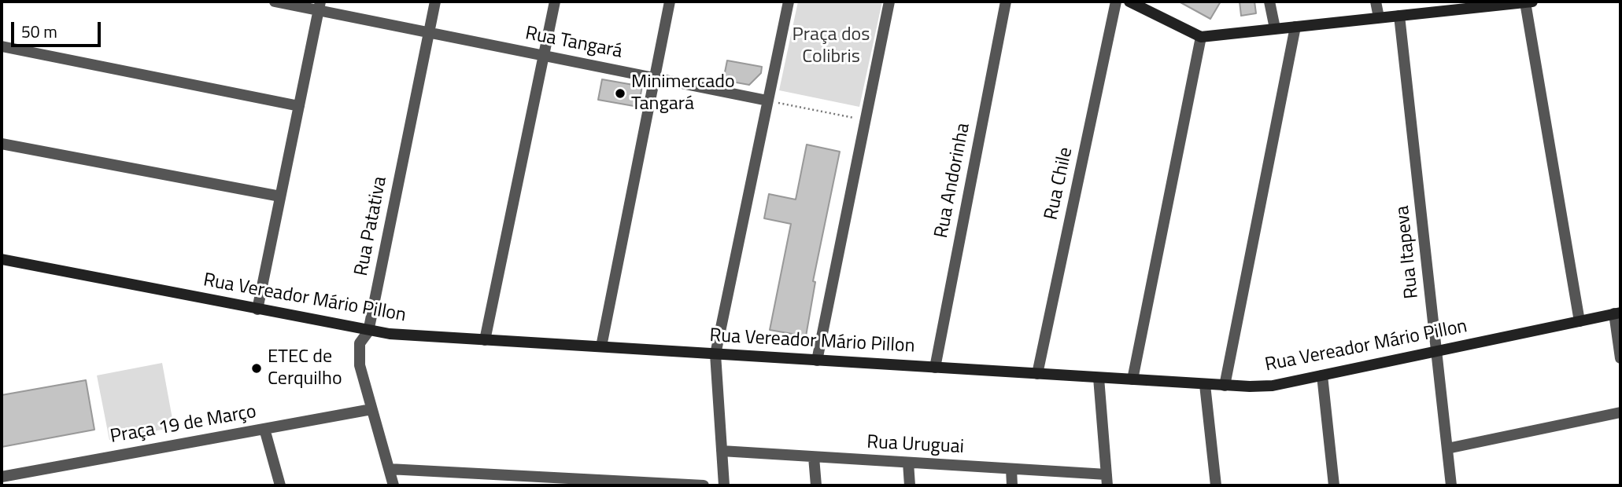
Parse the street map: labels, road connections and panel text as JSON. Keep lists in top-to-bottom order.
{
  "streets": {
    "street": [
      "Rua Tangará",
      "Rua Andorinha",
      "Rua Chile",
      "Rua Patativa",
      "Rua Itapeva",
      "Rua Vereador Mário Pillon",
      "Praça 19 de Março",
      "Rua Uruguai"
    ]
  },
  "crossings": [
    ["Rua Tangará", "Rua Patativa"],
    ["Rua Andorinha", "Rua Vereador Mário Pillon"],
    ["Rua Chile", "Rua Vereador Mário Pillon"],
    ["Rua Patativa", "Rua Vereador Mário Pillon"],
    ["Rua Patativa", "Praça 19 de Março"],
    ["Rua Itapeva", "Rua Vereador Mário Pillon"]
  ],
  "parks": ["Praça dos Colibris"],
  "places": ["Minimercado Tangará", "ETEC de Cerquilho"],
  "scale_bar": "50 m"
}
